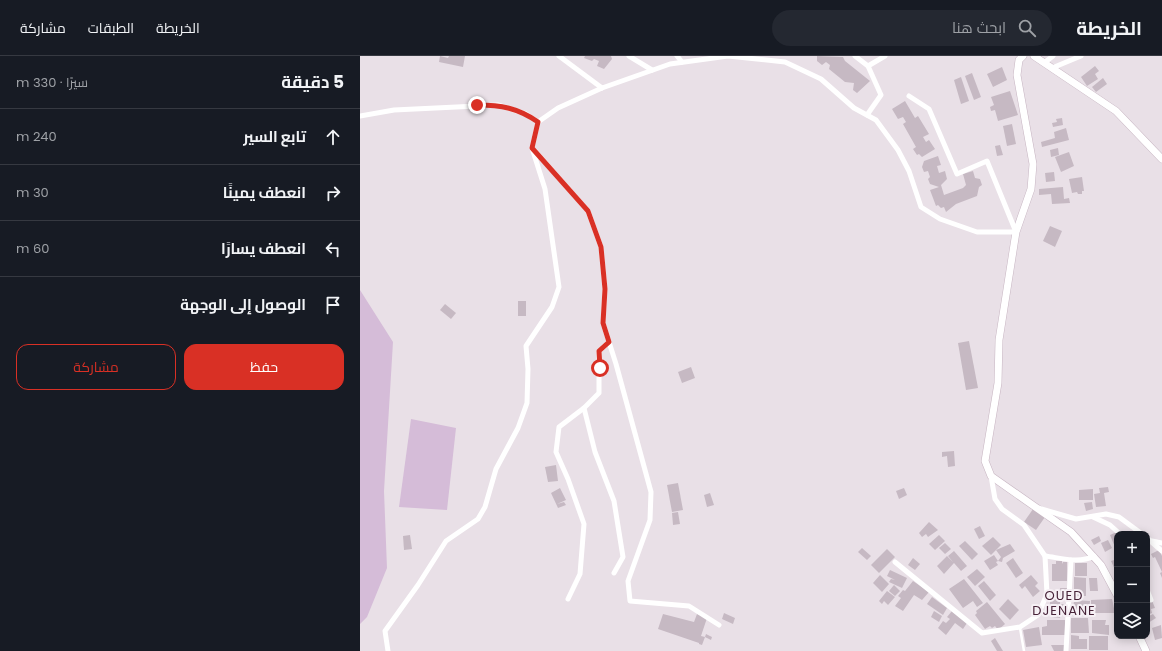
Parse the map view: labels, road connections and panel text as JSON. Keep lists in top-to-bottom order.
{
  "districts": ["OUED DJENANE"],
  "page": {
    "header": "الخريطة",
    "search": "ابحث هنا",
    "nav": ["الخريطة", "الطبقات", "مشاركة"],
    "heading": ["5 دقيقة", "سيرًا · 330 m"],
    "list": [
      ["تابع السير", "240 m"],
      ["انعطف يمينًا", "30 m"],
      ["انعطف يسارًا", "60 m"],
      "الوصول إلى الوجهة"
    ],
    "buttons": ["حفظ", "مشاركة"],
    "map_buttons": ["+", "−"]
  }
}
